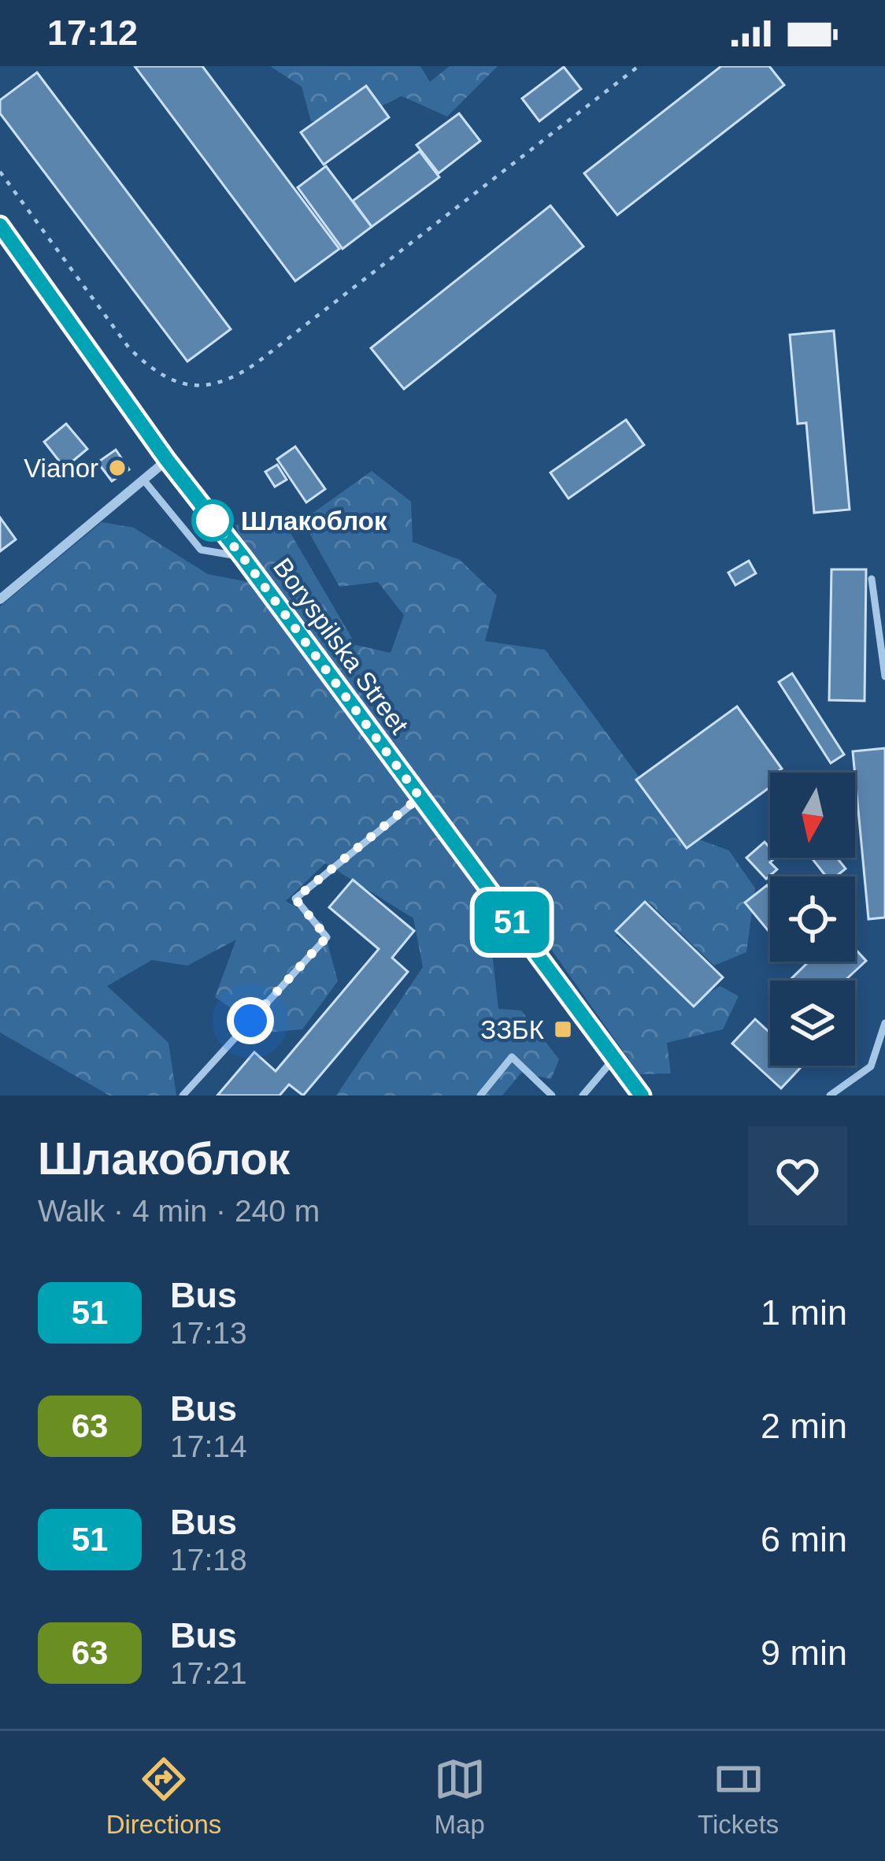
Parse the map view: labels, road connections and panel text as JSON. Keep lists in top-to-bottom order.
{
  "streets": {
    "main road": ["Boryspilska Street"]
  },
  "places": {
    "other": ["Vianor", "Шлакоблок"],
    "transit": ["ЗЗБК"]
  },
  "lines": ["bus line 51"],
  "north": "bottom",
  "page": {
    "status": "17:12",
    "on_map": "51",
    "heading": ["Шлакоблок", "Walk · 4 min · 240 m"],
    "list": [
      {
        "mark": "51",
        "name": "Bus",
        "note": "17:13",
        "value": "1 min"
      },
      {
        "mark": "63",
        "name": "Bus",
        "note": "17:14",
        "value": "2 min"
      },
      {
        "mark": "51",
        "name": "Bus",
        "note": "17:18",
        "value": "6 min"
      },
      {
        "mark": "63",
        "name": "Bus",
        "note": "17:21",
        "value": "9 min"
      }
    ],
    "tabs": ["Directions", "Map", "Tickets"]
  }
}
